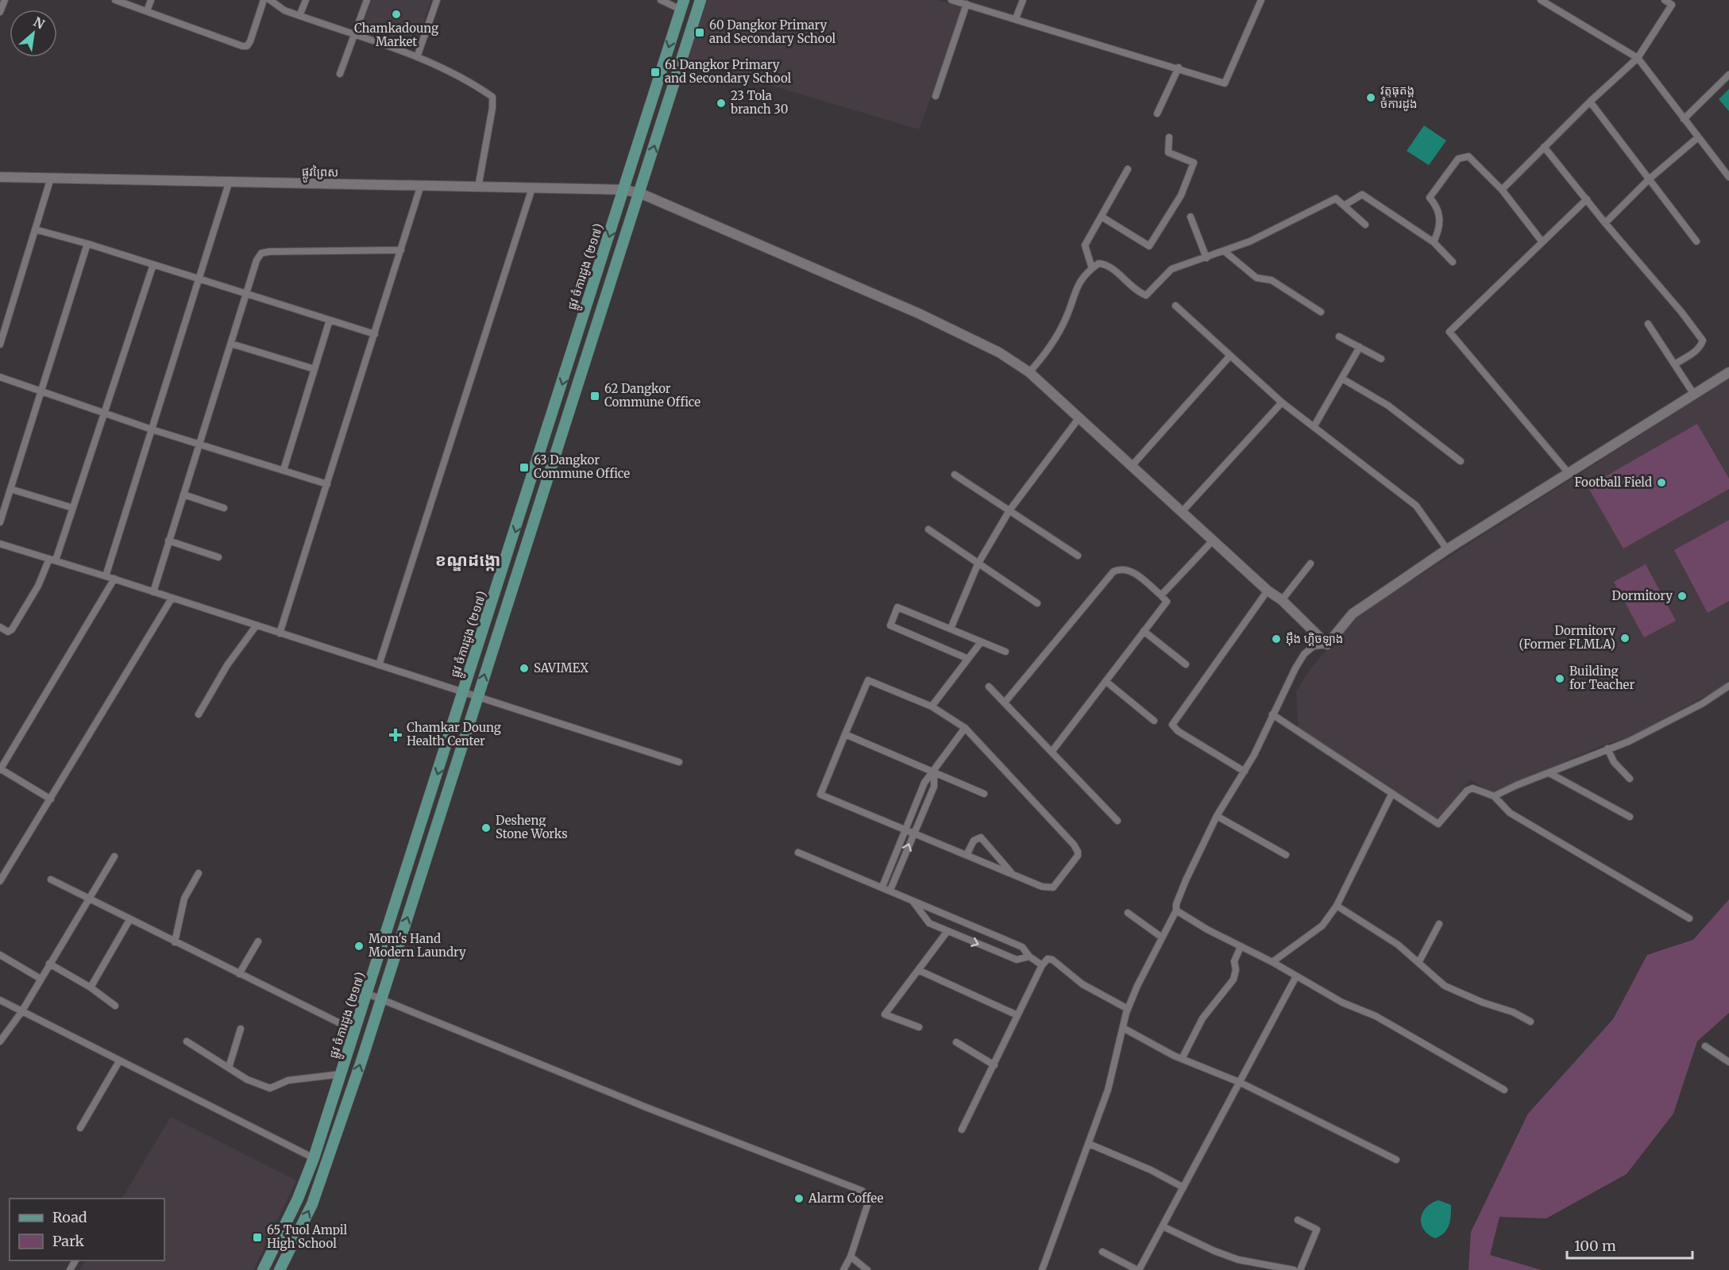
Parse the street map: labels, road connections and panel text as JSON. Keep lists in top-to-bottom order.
{
  "streets": {
    "main road": ["ផ្លូវ ចំការដូង (២១៧)"],
    "street": ["ផ្លូវព្រៃស"]
  },
  "crossings": [
    ["ផ្លូវព្រៃស", "ផ្លូវ ចំការដូង (២១៧)"]
  ],
  "districts": ["ខណ្ឌដង្កោ"],
  "places": {
    "other": [
      "Chamkadoung Market",
      "វត្តធុតង្គ ចំការដូង",
      "23 Tola branch 30",
      "Football Field",
      "Dormitory",
      "Dormitory (Former FLMLA)",
      "អ៊ឹង ហ្គិចឡាង",
      "SAVIMEX",
      "Building for Teacher",
      "Desheng Stone Works",
      "Mom's Hand Modern Laundry",
      "Alarm Coffee"
    ],
    "transit": [
      "60 Dangkor Primary and Secondary School",
      "61 Dangkor Primary and Secondary School",
      "62 Dangkor Commune Office",
      "63 Dangkor Commune Office",
      "65 Tuol Ampil High School"
    ],
    "health": ["Chamkar Doung Health Center"]
  },
  "legend": ["Road", "Park"],
  "scale_bar": "100 m",
  "north": "top right"
}
